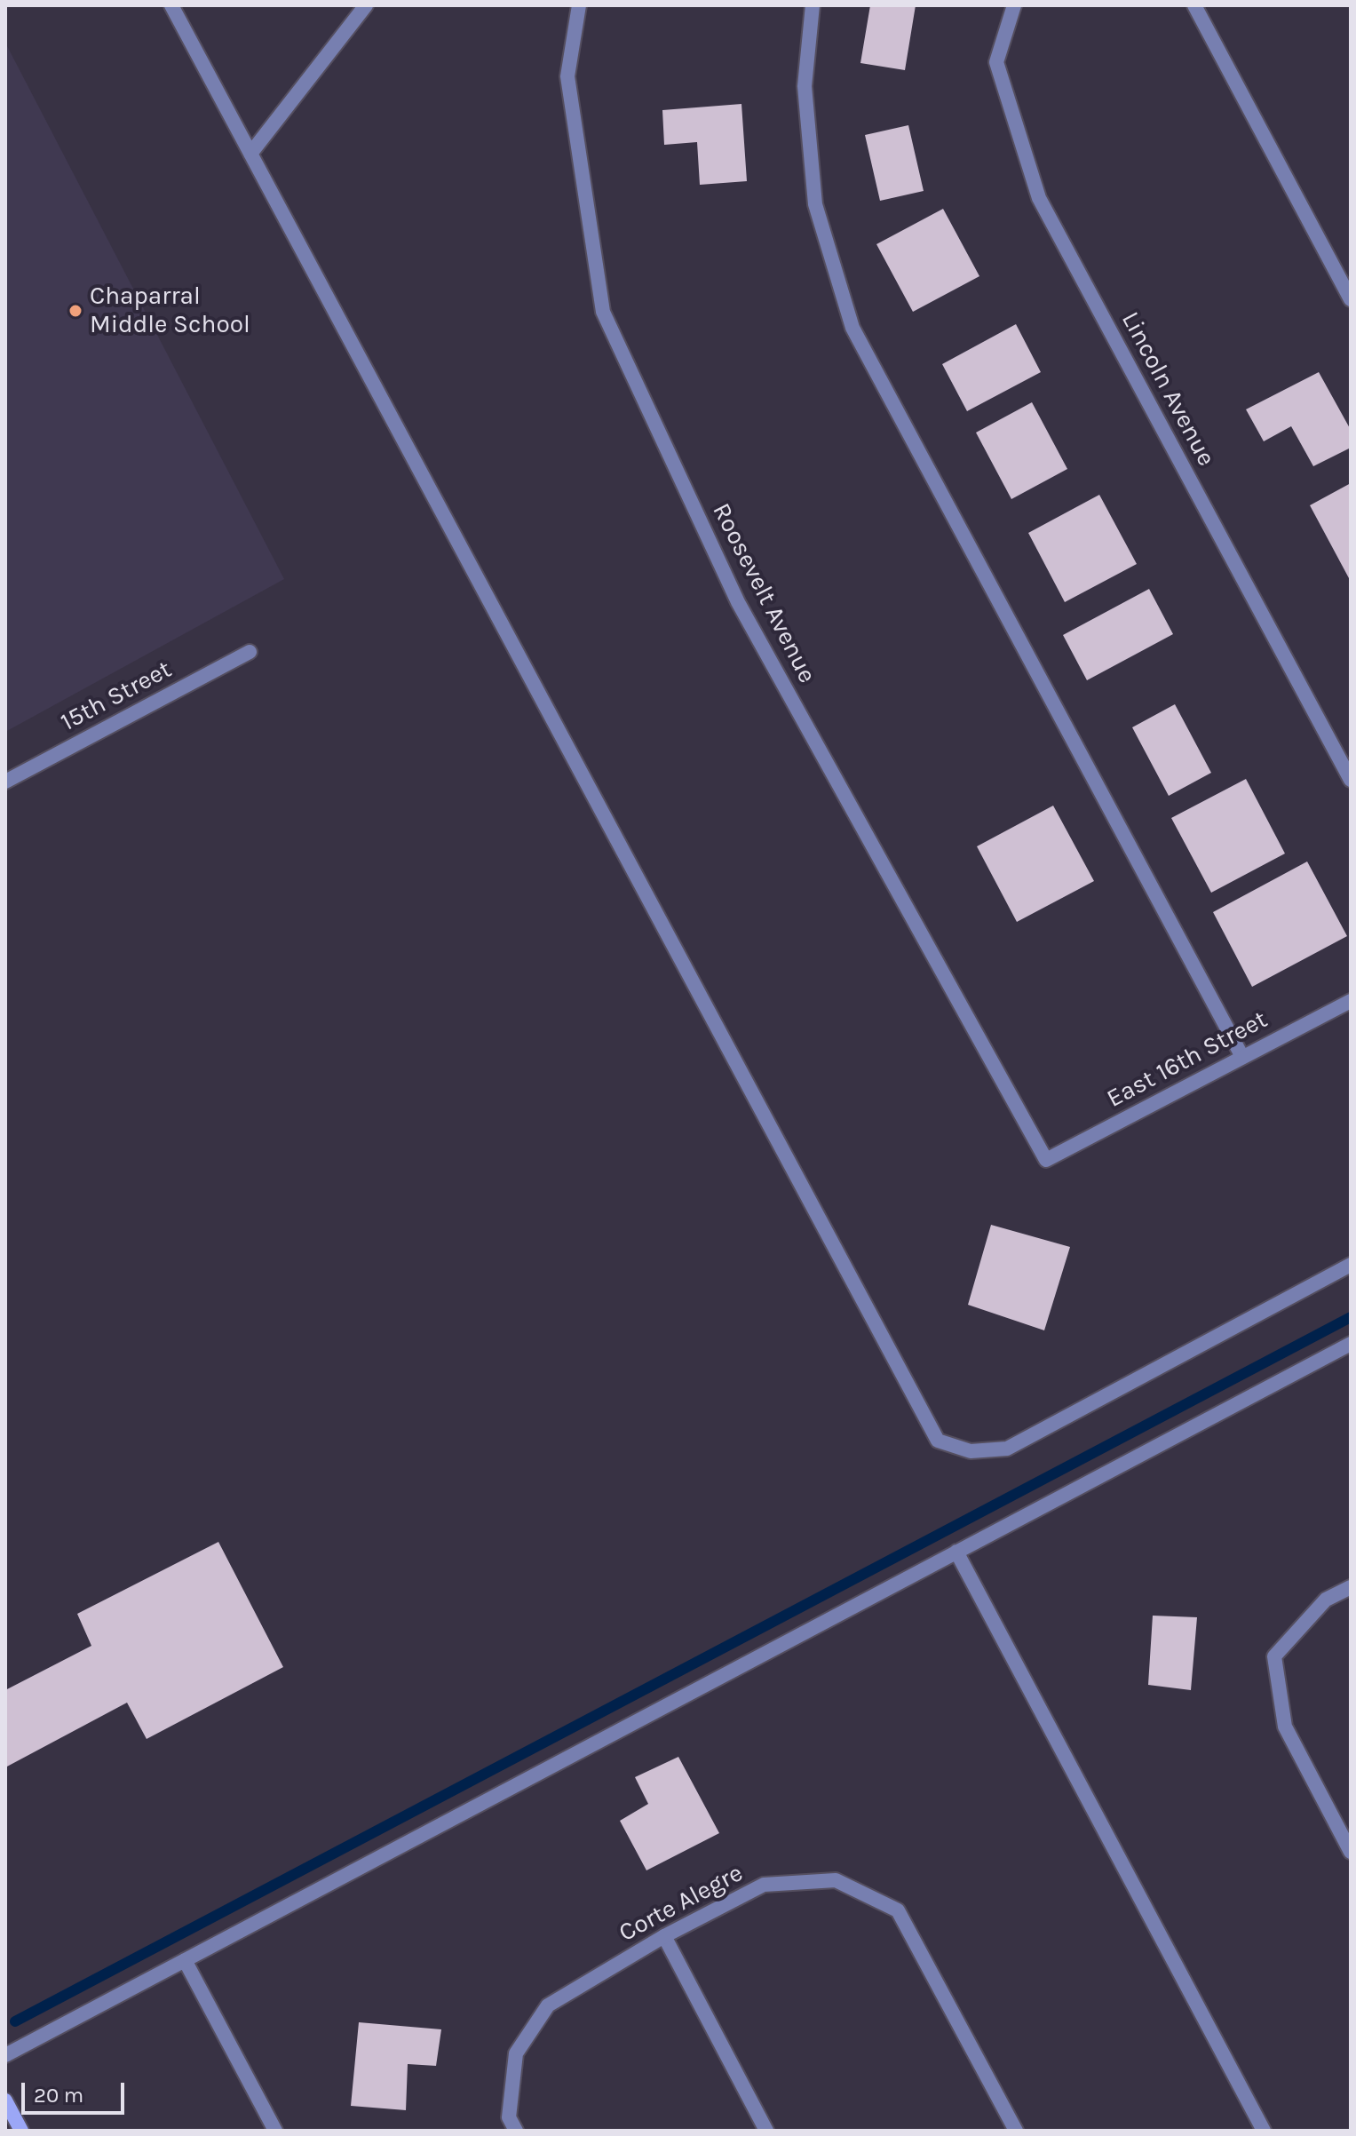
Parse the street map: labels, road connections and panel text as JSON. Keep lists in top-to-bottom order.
{
  "streets": {
    "street": [
      "Lincoln Avenue",
      "Roosevelt Avenue",
      "15th Street",
      "East 16th Street",
      "Corte Alegre"
    ]
  },
  "crossings": [
    ["Roosevelt Avenue", "East 16th Street"]
  ],
  "places": ["Chaparral Middle School"],
  "scale_bar": "20 m"
}
